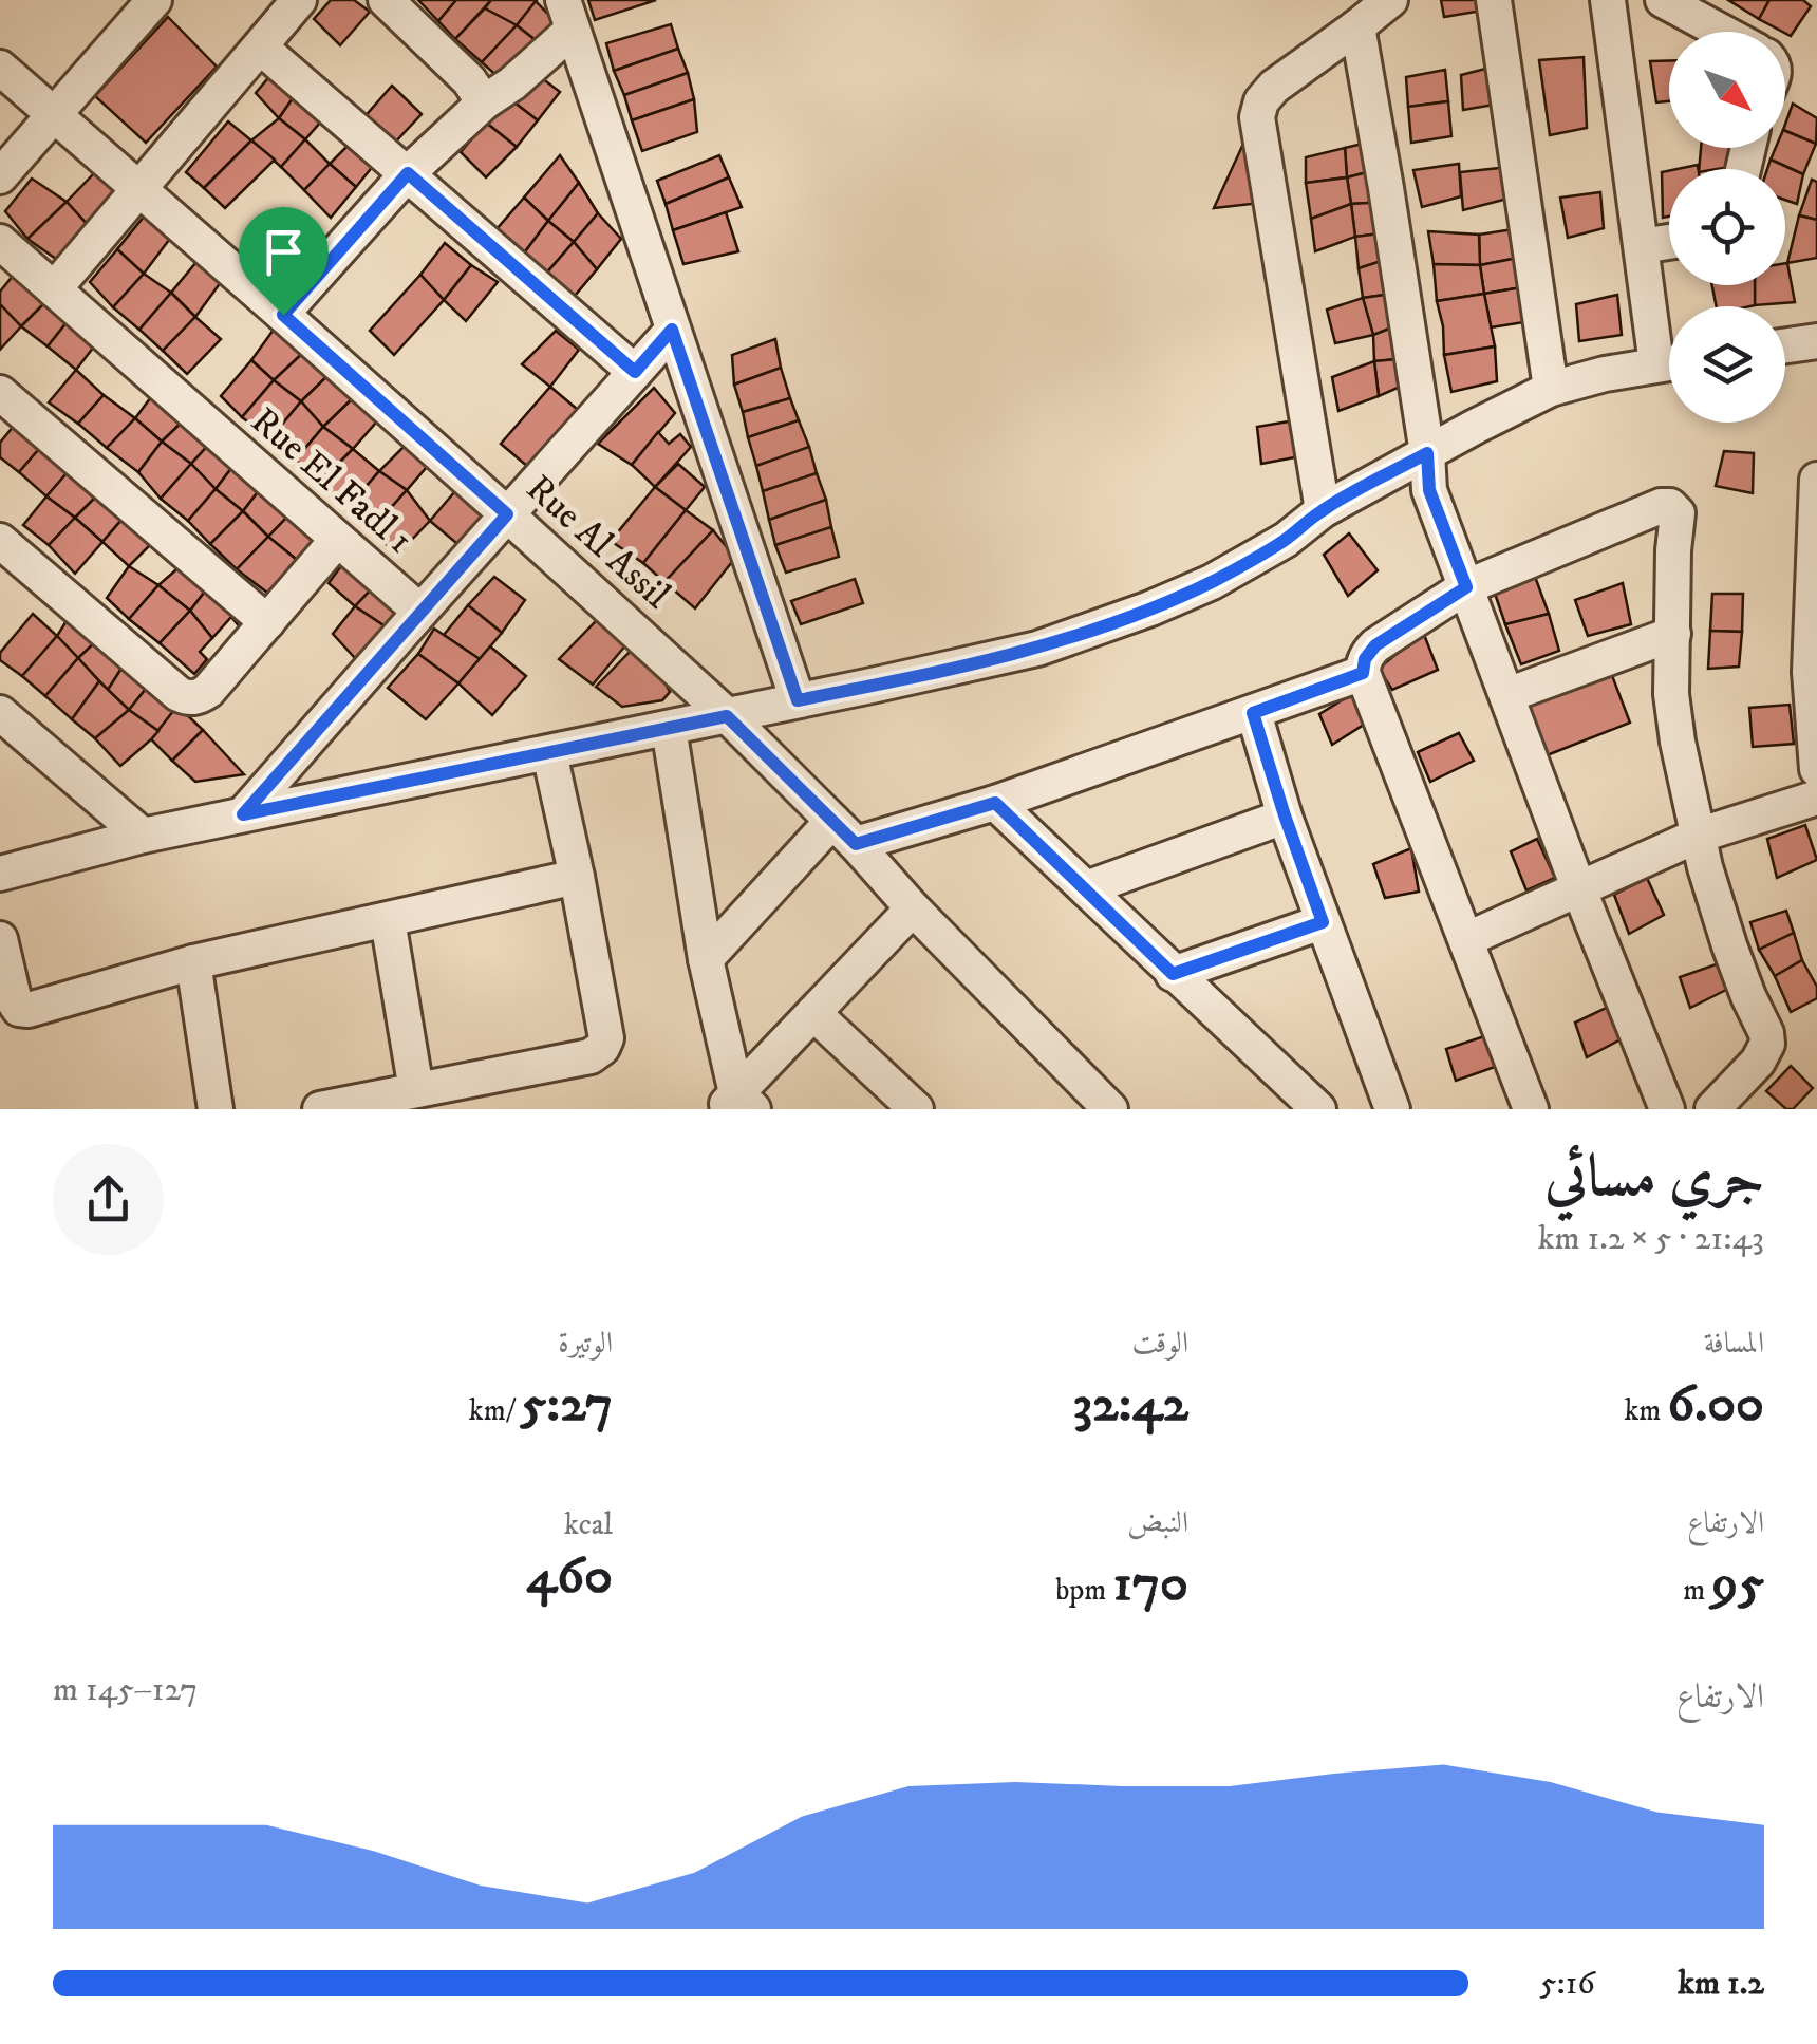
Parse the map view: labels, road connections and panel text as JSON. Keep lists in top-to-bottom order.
{
  "streets": {
    "street": ["Rue El Fadl 1", "Rue Al Assil"]
  },
  "north": "bottom right",
  "page": {
    "heading": ["جري مسائي", "21:43 · 5 × 1.2 km"],
    "stats": [
      ["المسافة", "6.00 km"],
      ["الوقت", "32:42"],
      ["الوتيرة", "5:27 /km"],
      ["الارتفاع", "95 m"],
      ["النبض", "170 bpm"],
      ["kcal", "460"]
    ],
    "chart": ["الارتفاع", "127–145 m"],
    "list": [
      {
        "name": "1.2 km",
        "note": "5:16"
      }
    ]
  }
}
